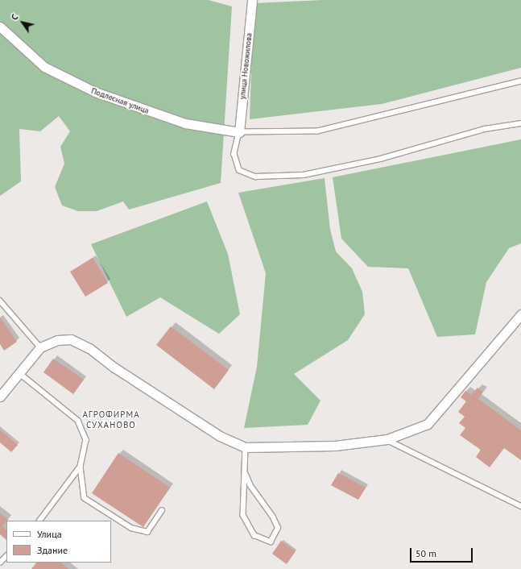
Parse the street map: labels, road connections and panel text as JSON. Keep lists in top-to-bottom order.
{
  "streets": {
    "street": ["улица Новожилова", "Подлесная улица"]
  },
  "crossings": [
    ["улица Новожилова", "Подлесная улица"]
  ],
  "districts": ["АГРОФИРМА СУХАНОВО"],
  "legend": ["Улица", "Здание"],
  "scale_bar": "50 m",
  "north": "top left"
}
